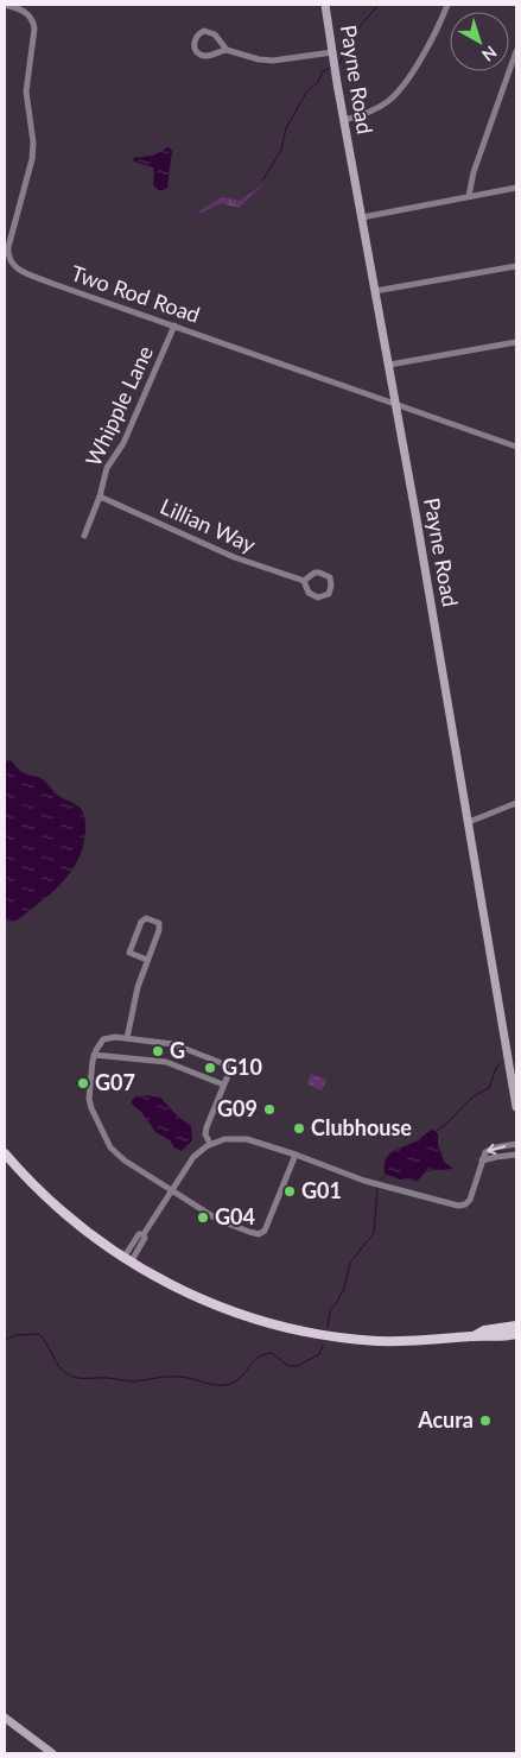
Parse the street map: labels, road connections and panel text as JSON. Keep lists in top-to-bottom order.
{
  "streets": {
    "main road": ["Payne Road"],
    "street": ["Two Rod Road", "Whipple Lane", "Lillian Way"]
  },
  "crossings": [
    ["Payne Road", "Two Rod Road"],
    ["Two Rod Road", "Whipple Lane"],
    ["Whipple Lane", "Lillian Way"]
  ],
  "places": [
    "G",
    "G10",
    "G07",
    "G09",
    "Clubhouse",
    "G01",
    "G04",
    "Acura"
  ],
  "north": "bottom right"
}
